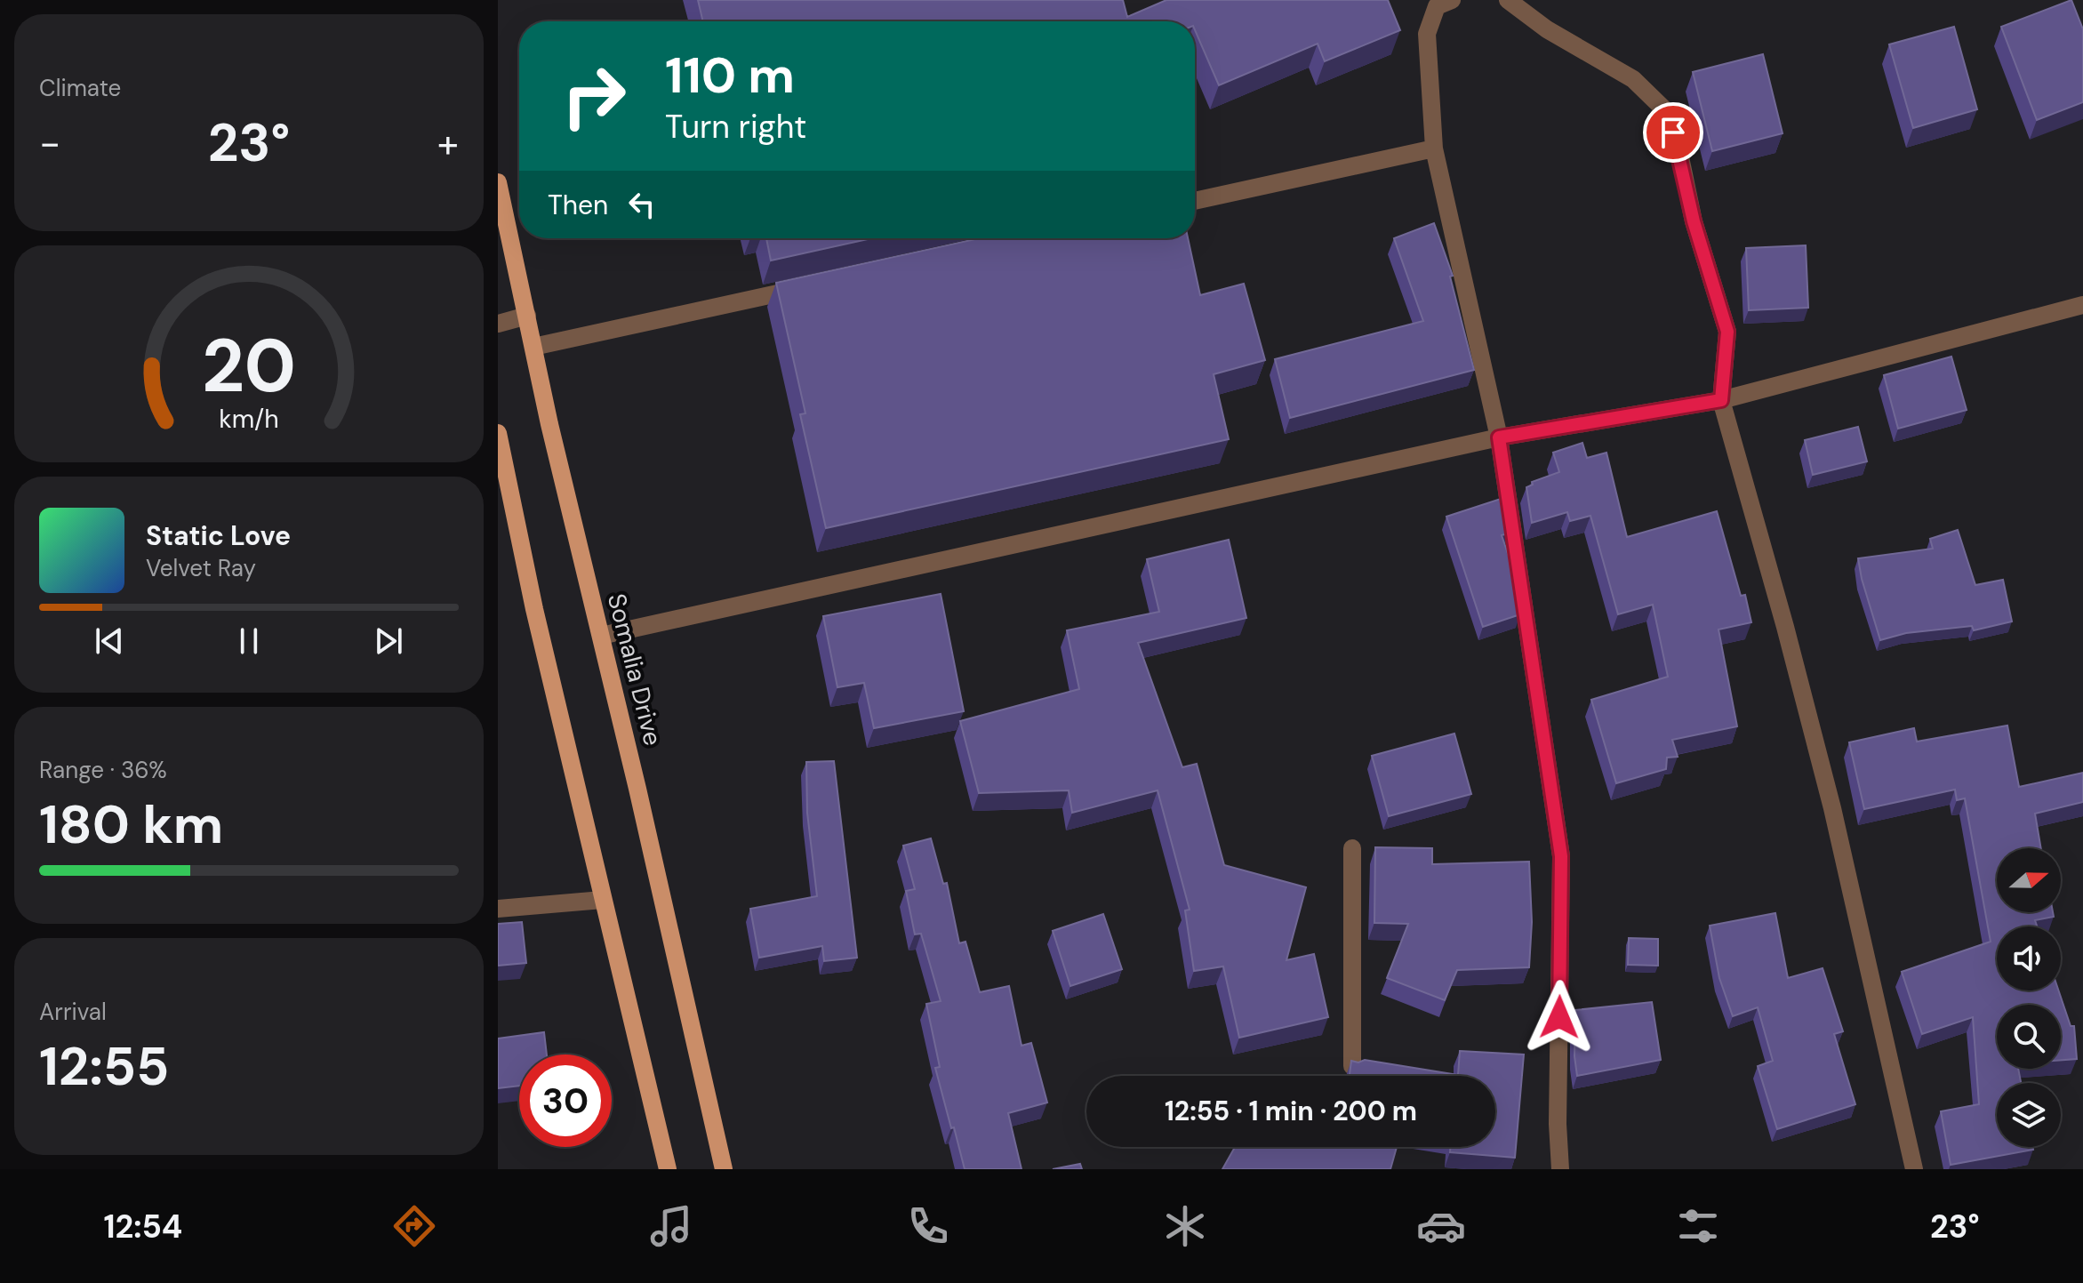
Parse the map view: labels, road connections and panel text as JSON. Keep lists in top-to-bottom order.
{
  "streets": {
    "main road": ["Somalia Drive"]
  },
  "north": "right",
  "page": {
    "tile": [
      "Climate",
      ["Range · 36%", "180 km"],
      ["Arrival", "12:55"]
    ],
    "turn": ["110 m", "Turn right"],
    "heat": ["−", "23°", "+"],
    "then": "Then",
    "song": ["Static Love", "Velvet Ray"],
    "limit": "30",
    "trip": "12:55 · 1 min · 200 m",
    "tabs": ["12:54", "23°"],
    "gauge": ["20", "km/h"]
  }
}
